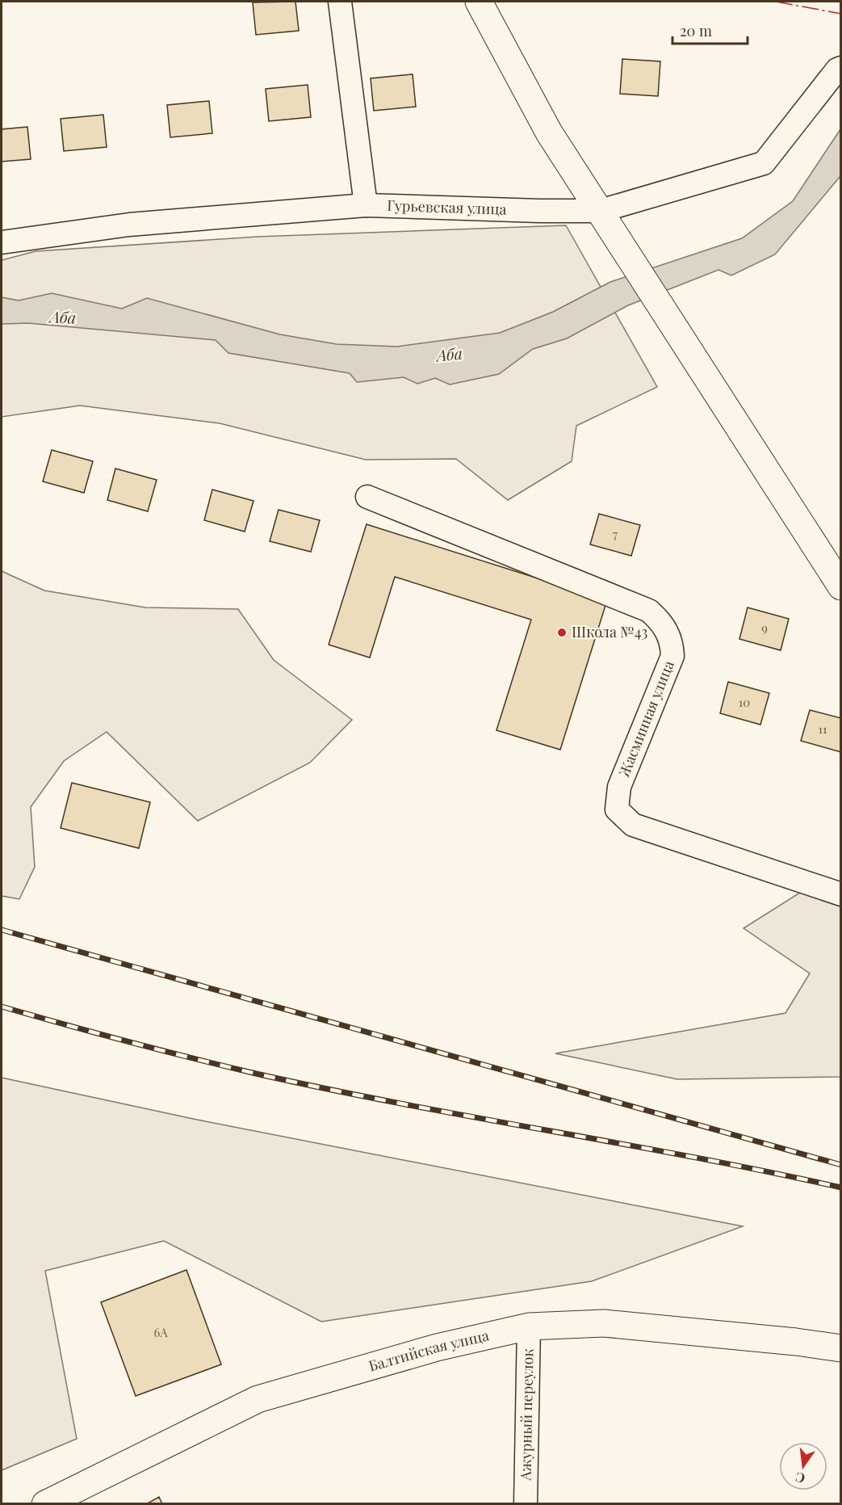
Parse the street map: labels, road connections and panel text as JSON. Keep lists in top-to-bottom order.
{
  "streets": {
    "main road": ["Балтийская улица"],
    "street": ["Гурьевская улица", "Жасминная улица", "Ажурный переулок"]
  },
  "crossings": [
    ["Балтийская улица", "Ажурный переулок"]
  ],
  "water": ["Аба"],
  "places": ["Школа №43"],
  "house_numbers": [
    "7",
    "9",
    "10",
    "11",
    "6А"
  ],
  "scale_bar": "20 m",
  "north": "bottom"
}
